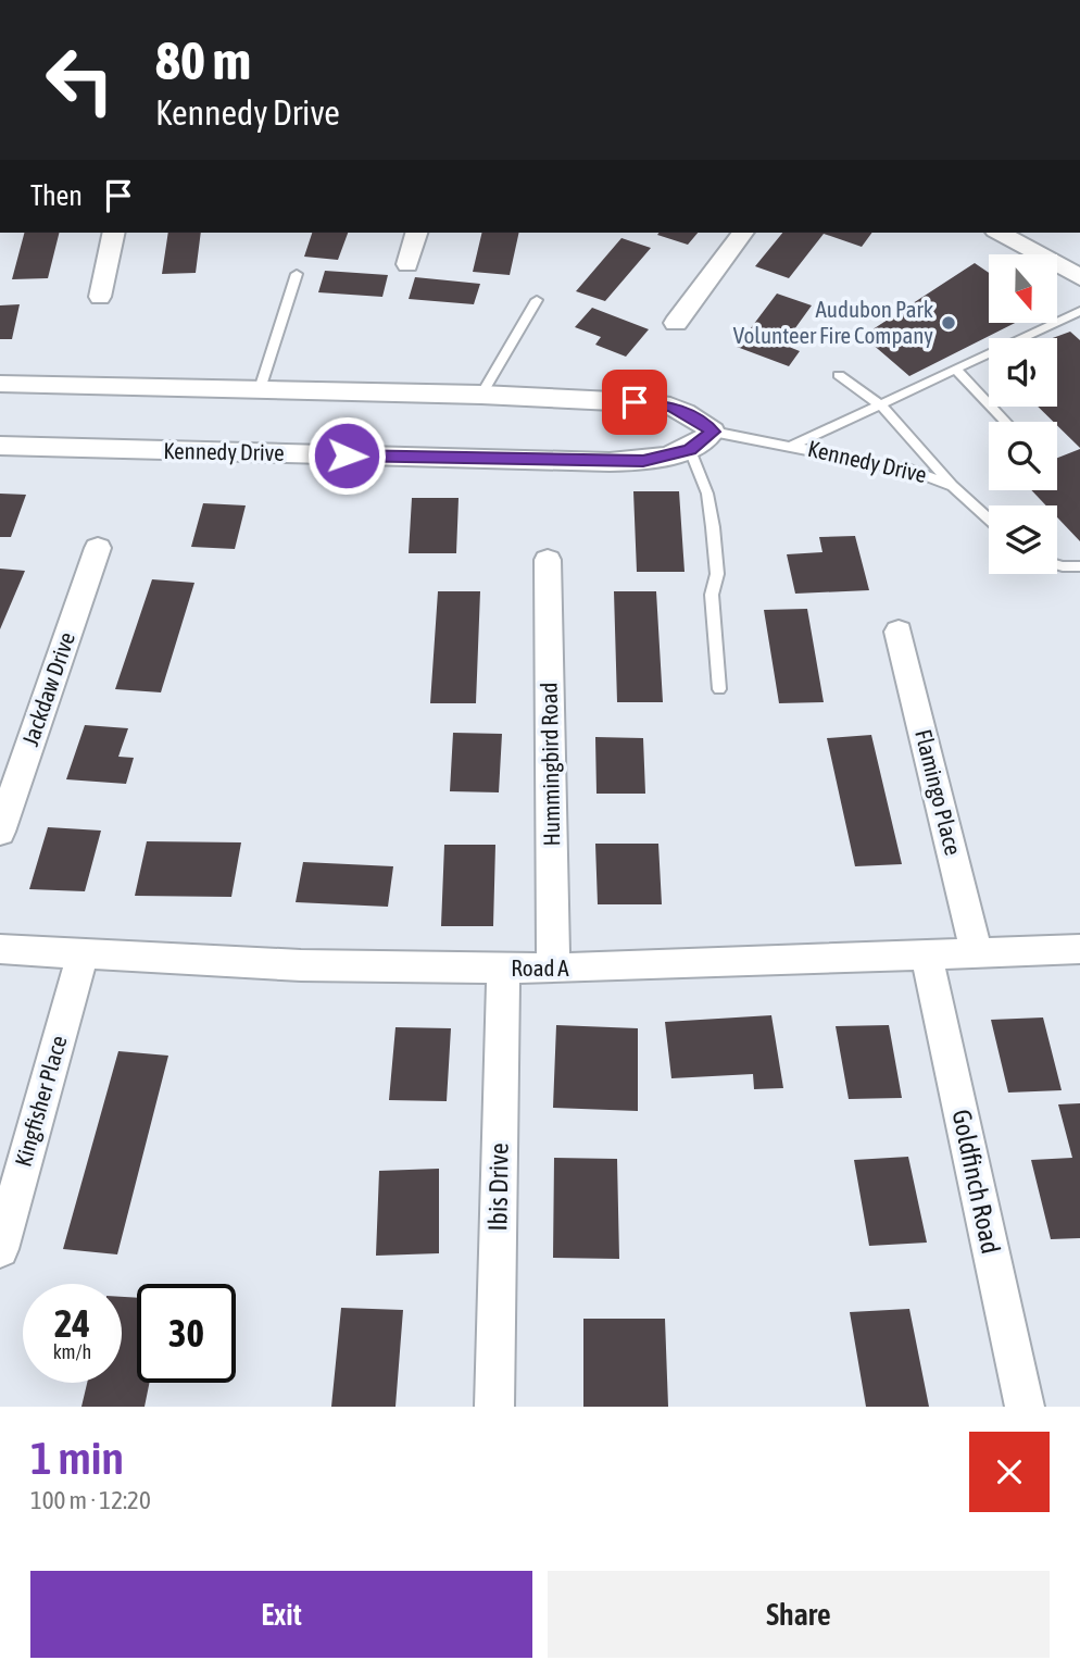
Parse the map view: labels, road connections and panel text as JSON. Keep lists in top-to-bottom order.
{
  "streets": {
    "street": [
      "Kennedy Drive",
      "Jackdaw Drive",
      "Hummingbird Road",
      "Flamingo Place",
      "Road A",
      "Kingfisher Place",
      "Goldfinch Road",
      "Ibis Drive"
    ]
  },
  "crossings": [
    ["Hummingbird Road", "Road A"],
    ["Flamingo Place", "Road A"],
    ["Road A", "Kingfisher Place"],
    ["Road A", "Goldfinch Road"],
    ["Road A", "Ibis Drive"]
  ],
  "places": ["Audubon Park Volunteer Fire Company"],
  "north": "bottom",
  "page": {
    "turn": ["80 m", "Kennedy Drive"],
    "then": "Then",
    "speed": "24 km/h",
    "limit": "30",
    "heading": ["1 min", "100 m · 12:20"],
    "buttons": ["Exit", "Share"]
  }
}
